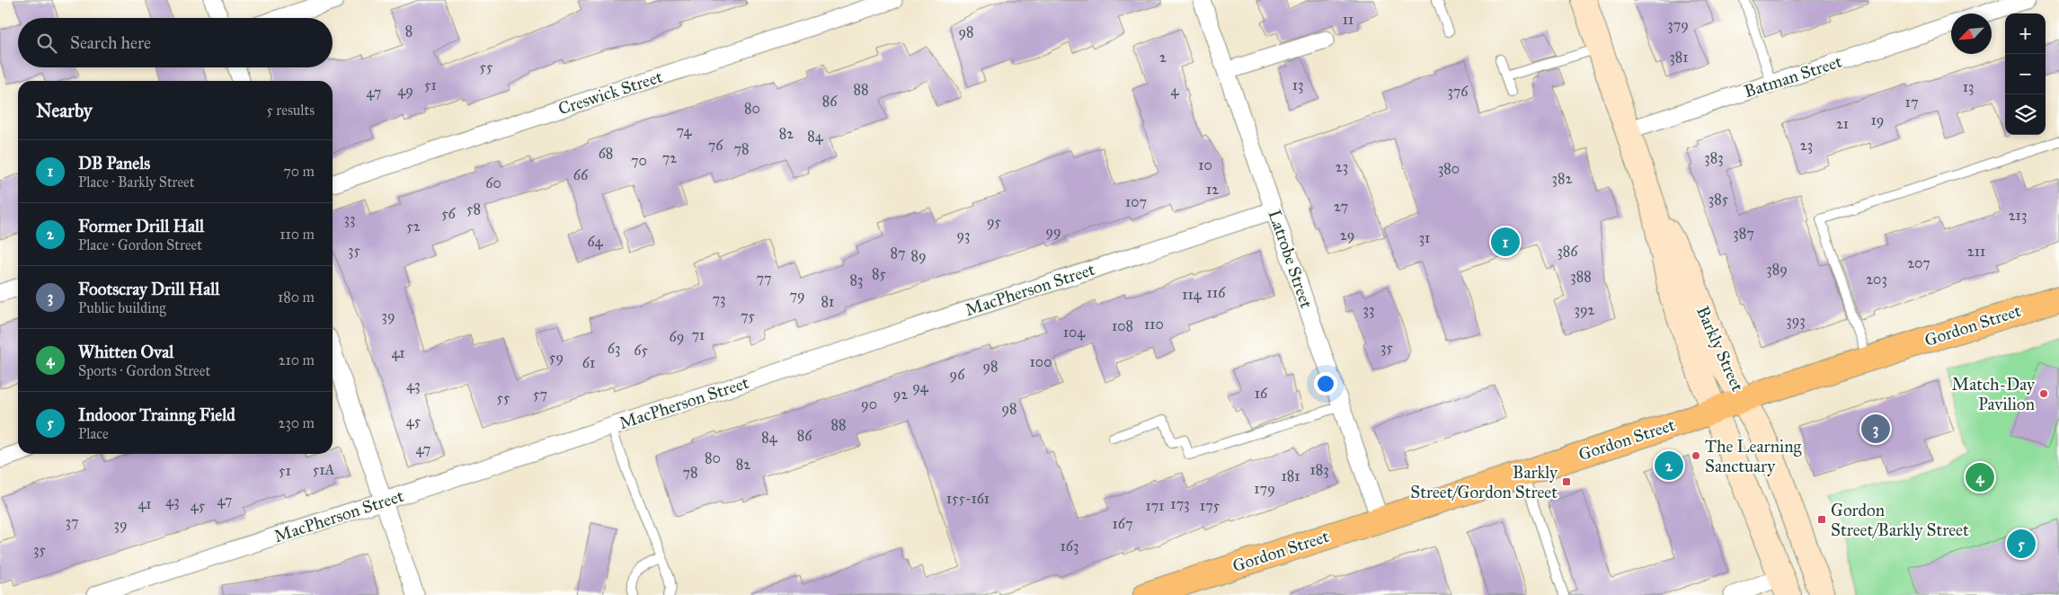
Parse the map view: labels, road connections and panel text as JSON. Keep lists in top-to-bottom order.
{
  "streets": {
    "main road": ["Gordon Street"],
    "street": [
      "Batman Street",
      "Creswick Street",
      "Latrobe Street",
      "MacPherson Street",
      "Barkly Street"
    ]
  },
  "crossings": [
    ["Batman Street", "Barkly Street"],
    ["Latrobe Street", "MacPherson Street"],
    ["Latrobe Street", "Gordon Street"],
    ["Gordon Street", "Barkly Street"]
  ],
  "places": {
    "other": ["Match-Day Pavilion", "The Learning Sanctuary"],
    "transit": ["Barkly Street/Gordon Street", "Gordon Street/Barkly Street"]
  },
  "house_numbers": [
    "11",
    "379",
    "8",
    "98",
    "2",
    "381",
    "55",
    "51",
    "13",
    "13",
    "88",
    "49",
    "4",
    "376",
    "47",
    "86",
    "17",
    "80",
    "19",
    "21",
    "74",
    "82",
    "84",
    "76",
    "23",
    "78",
    "68",
    "72",
    "383",
    "70",
    "10",
    "23",
    "380",
    "66",
    "382",
    "60",
    "12",
    "385",
    "107",
    "27",
    "58",
    "56",
    "213",
    "33",
    "95",
    "52",
    "99",
    "387",
    "93",
    "29",
    "31",
    "64",
    "35",
    "386",
    "211",
    "87",
    "89",
    "207",
    "389",
    "85",
    "388",
    "77",
    "203",
    "83",
    "116",
    "114",
    "79",
    "73",
    "81",
    "33",
    "392",
    "39",
    "75",
    "393",
    "110",
    "108",
    "104",
    "71",
    "69",
    "35",
    "63",
    "65",
    "41",
    "59",
    "100",
    "61",
    "98",
    "96",
    "43",
    "94",
    "16",
    "57",
    "92",
    "55",
    "90",
    "98",
    "45",
    "88",
    "86",
    "84",
    "47",
    "80",
    "82",
    "51A",
    "183",
    "51",
    "78",
    "181",
    "179",
    "155-161",
    "47",
    "43",
    "41",
    "173",
    "45",
    "171",
    "175",
    "37",
    "167",
    "39",
    "163",
    "35"
  ],
  "north": "bottom left",
  "page": {
    "map_buttons": ["+", "−"],
    "search": "Search here",
    "heading": ["Nearby", "5 results"],
    "list": [
      {
        "mark": "1",
        "name": "DB Panels",
        "note": "Place · Barkly Street",
        "value": "70 m"
      },
      {
        "mark": "2",
        "name": "Former Drill Hall",
        "note": "Place · Gordon Street",
        "value": "110 m"
      },
      {
        "mark": "3",
        "name": "Footscray Drill Hall",
        "note": "Public building",
        "value": "180 m"
      },
      {
        "mark": "4",
        "name": "Whitten Oval",
        "note": "Sports · Gordon Street",
        "value": "210 m"
      },
      {
        "mark": "5",
        "name": "Indooor Trainng Field",
        "note": "Place",
        "value": "230 m"
      }
    ],
    "pins": [
      "1",
      "3",
      "2",
      "4",
      "5"
    ]
  }
}
